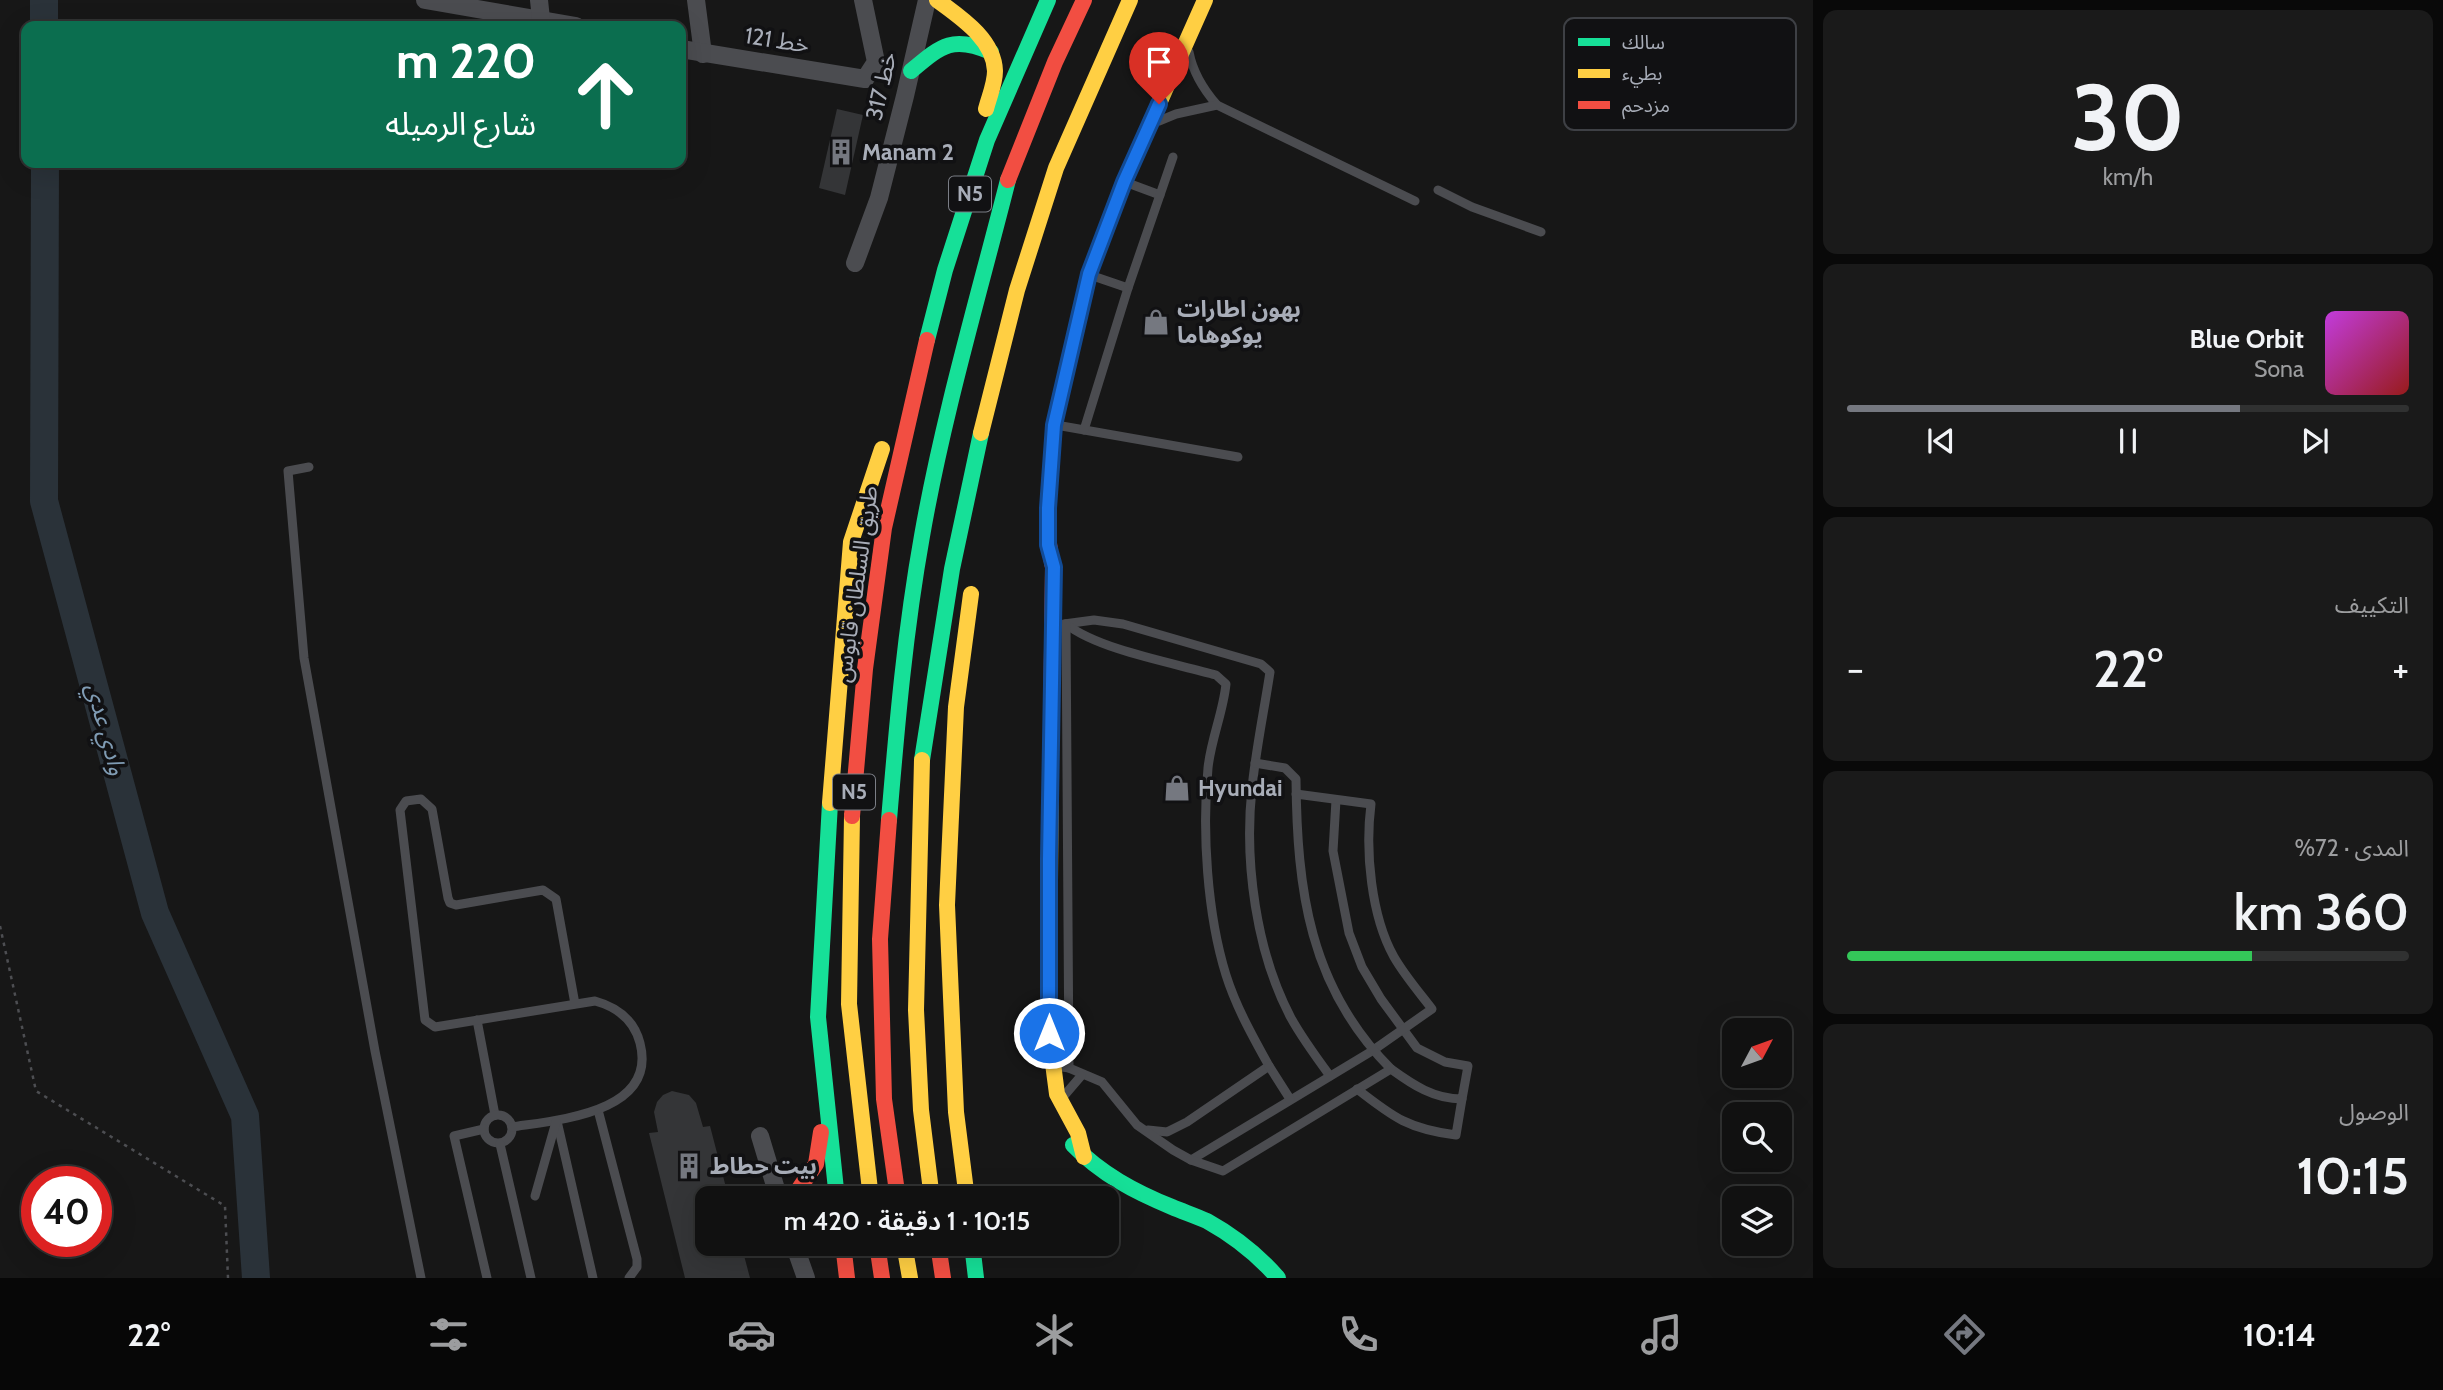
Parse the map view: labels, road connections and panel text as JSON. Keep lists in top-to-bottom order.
{
  "streets": {
    "main road": ["N5", "طريق السلطان قابوس"],
    "street": ["خط 121", "خط 317"]
  },
  "water": ["وادي عدي"],
  "places": {
    "building": ["Manam 2", "بيت حطاط"],
    "shop": ["بهون اطارات يوكوهاما", "Hyundai"]
  },
  "legend": ["سالك", "بطيء", "مزدحم"],
  "north": "top right",
  "page": {
    "tile": [
      ["30", "km/h"],
      "التكييف",
      ["المدى · 72%", "360 km"],
      ["الوصول", "10:15"]
    ],
    "turn": ["220 m", "شارع الرميله"],
    "song": ["Blue Orbit", "Sona"],
    "heat": ["−", "22°", "+"],
    "limit": "40",
    "trip": "10:15 · 1 دقيقة · 420 m",
    "tabs": ["10:14", "22°"]
  }
}
